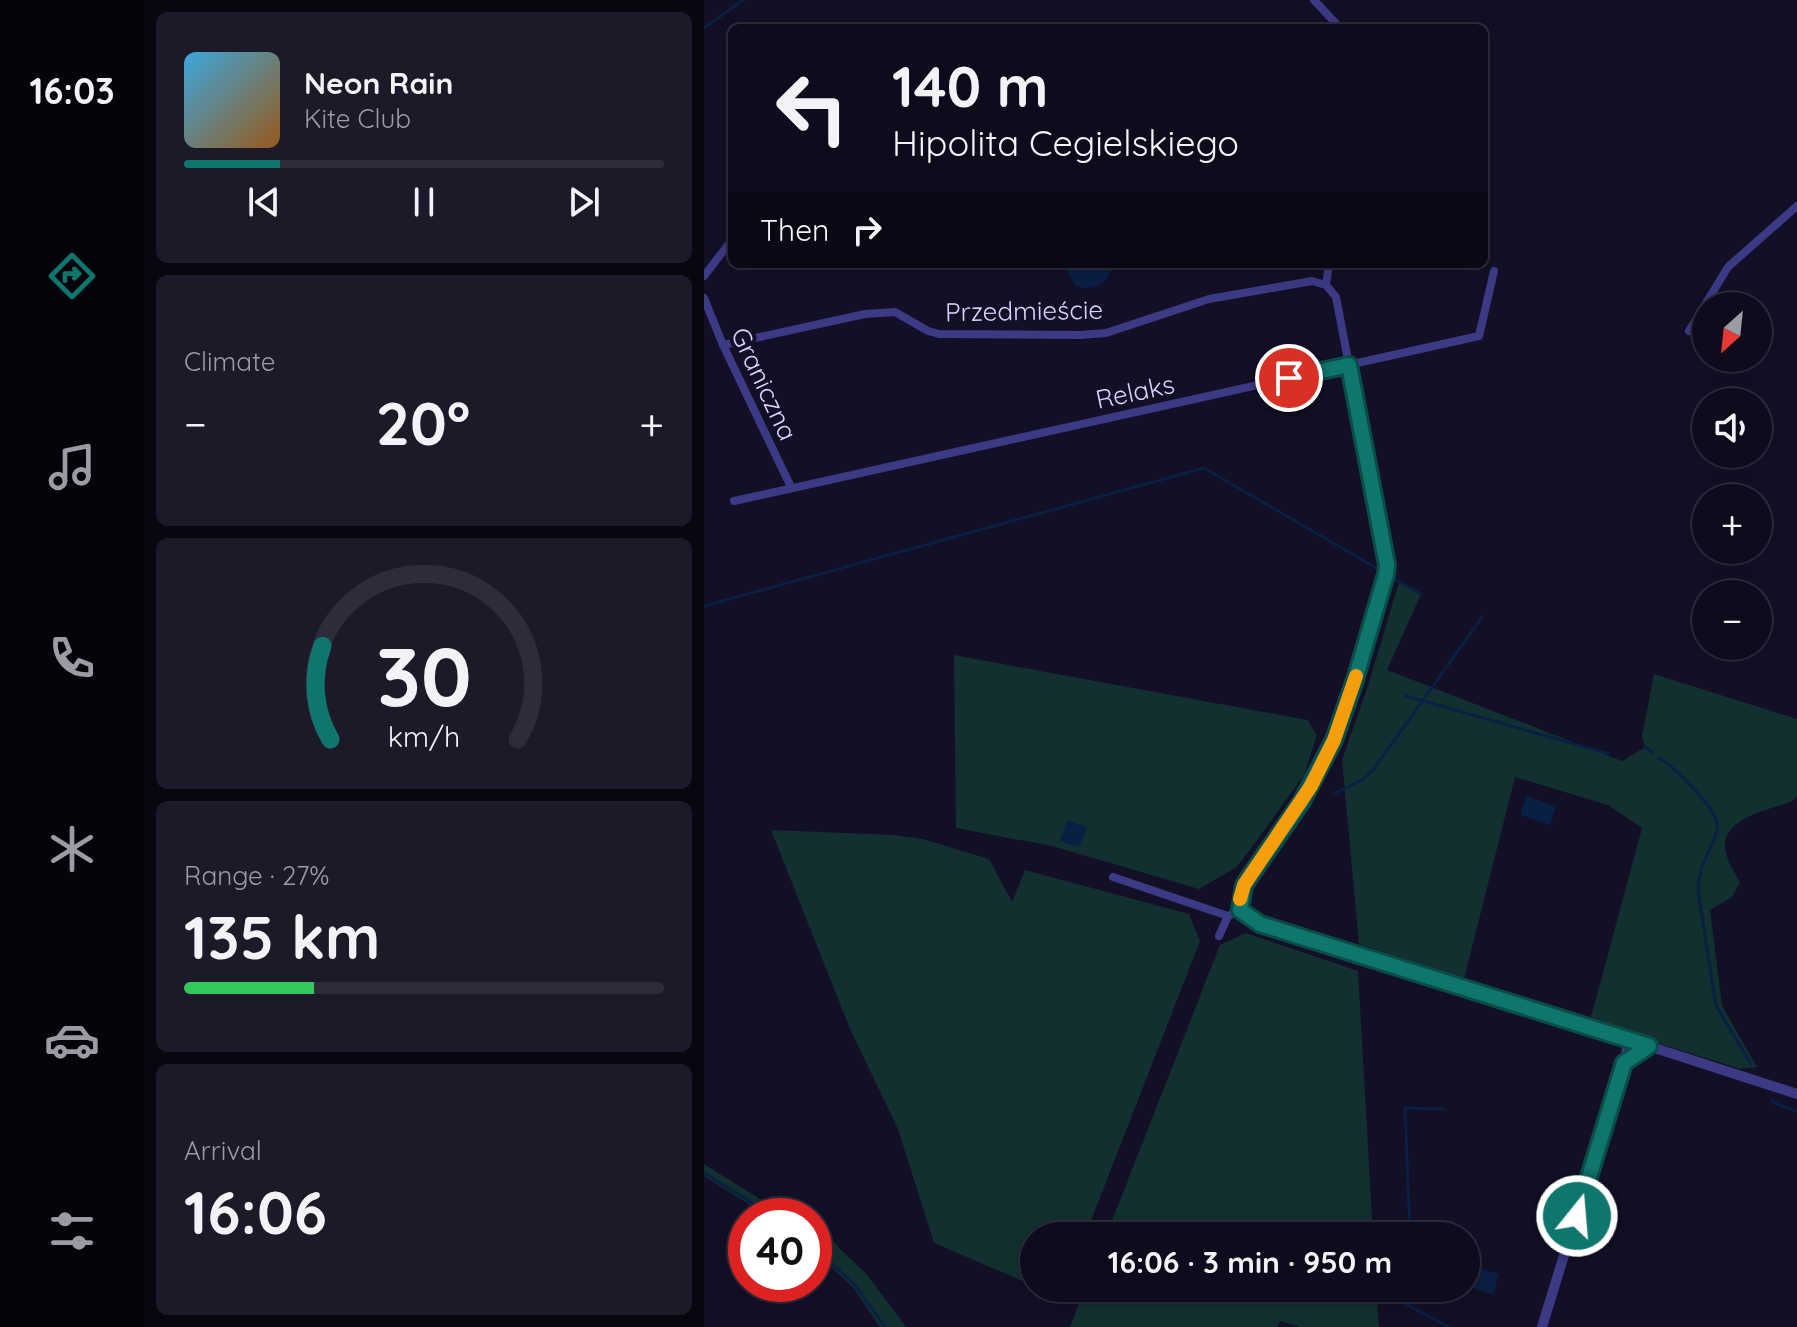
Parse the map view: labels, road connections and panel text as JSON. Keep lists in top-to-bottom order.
{
  "streets": {
    "street": ["Przedmieście", "Graniczna", "Relaks"]
  },
  "crossings": [
    ["Przedmieście", "Graniczna"],
    ["Graniczna", "Relaks"]
  ],
  "north": "bottom left",
  "page": {
    "tabs": "16:03",
    "turn": ["140 m", "Hipolita Cegielskiego"],
    "song": ["Neon Rain", "Kite Club"],
    "then": "Then",
    "tile": [
      "Climate",
      ["Range · 27%", "135 km"],
      ["Arrival", "16:06"]
    ],
    "map_buttons": ["+", "−"],
    "heat": ["−", "20°", "+"],
    "limit": "40",
    "trip": "16:06 · 3 min · 950 m",
    "gauge": ["30", "km/h"]
  }
}
